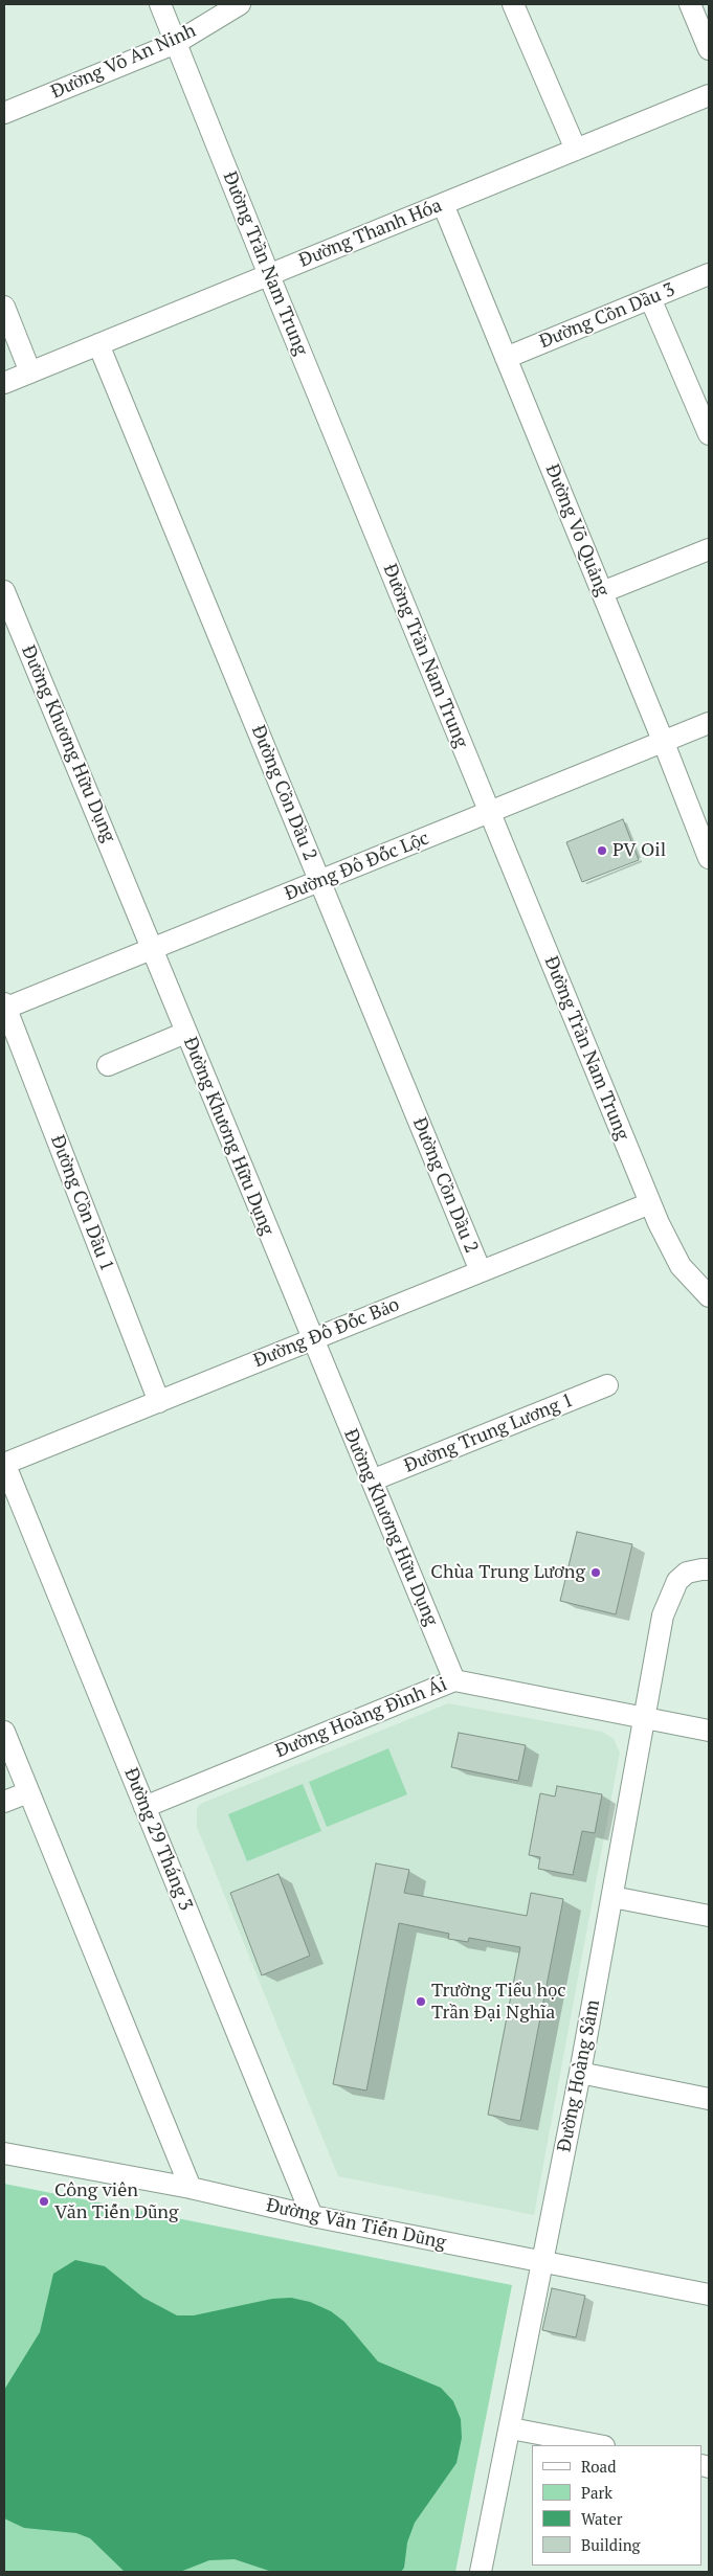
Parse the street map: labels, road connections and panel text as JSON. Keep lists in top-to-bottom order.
{
  "streets": {
    "street": [
      "Đường Võ An Ninh",
      "Đường Thanh Hóa",
      "Đường Trần Nam Trung",
      "Đường Cồn Dầu 3",
      "Đường Võ Quảng",
      "Đường Khương Hữu Dụng",
      "Đường Cồn Dầu 2",
      "Đường Đô Đốc Lộc",
      "Đường Cồn Dầu 1",
      "Đường Đô Đốc Bảo",
      "Đường Trung Lương 1",
      "Đường Hoàng Đình Ái",
      "Đường 29 Tháng 3",
      "Đường Hoàng Sâm",
      "Đường Văn Tiến Dũng"
    ]
  },
  "crossings": [
    ["Đường Võ An Ninh", "Đường Trần Nam Trung"],
    ["Đường Thanh Hóa", "Đường Trần Nam Trung"],
    ["Đường Thanh Hóa", "Đường Võ Quảng"],
    ["Đường Thanh Hóa", "Đường Cồn Dầu 2"],
    ["Đường Trần Nam Trung", "Đường Đô Đốc Lộc"],
    ["Đường Trần Nam Trung", "Đường Đô Đốc Bảo"],
    ["Đường Cồn Dầu 3", "Đường Võ Quảng"],
    ["Đường Võ Quảng", "Đường Đô Đốc Lộc"],
    ["Đường Khương Hữu Dụng", "Đường Đô Đốc Lộc"],
    ["Đường Khương Hữu Dụng", "Đường Đô Đốc Bảo"],
    ["Đường Khương Hữu Dụng", "Đường Trung Lương 1"],
    ["Đường Khương Hữu Dụng", "Đường Hoàng Đình Ái"],
    ["Đường Cồn Dầu 2", "Đường Đô Đốc Lộc"],
    ["Đường Cồn Dầu 2", "Đường Đô Đốc Bảo"],
    ["Đường Đô Đốc Lộc", "Đường Cồn Dầu 1"],
    ["Đường Cồn Dầu 1", "Đường Đô Đốc Bảo"],
    ["Đường Đô Đốc Bảo", "Đường 29 Tháng 3"],
    ["Đường Hoàng Đình Ái", "Đường 29 Tháng 3"],
    ["Đường Hoàng Đình Ái", "Đường Hoàng Sâm"],
    ["Đường 29 Tháng 3", "Đường Văn Tiến Dũng"],
    ["Đường Hoàng Sâm", "Đường Văn Tiến Dũng"]
  ],
  "places": [
    "PV Oil",
    "Chùa Trung Lương",
    "Trường Tiểu học Trần Đại Nghĩa",
    "Công viên Văn Tiến Dũng"
  ],
  "legend": [
    "Road",
    "Park",
    "Water",
    "Building"
  ]
}
